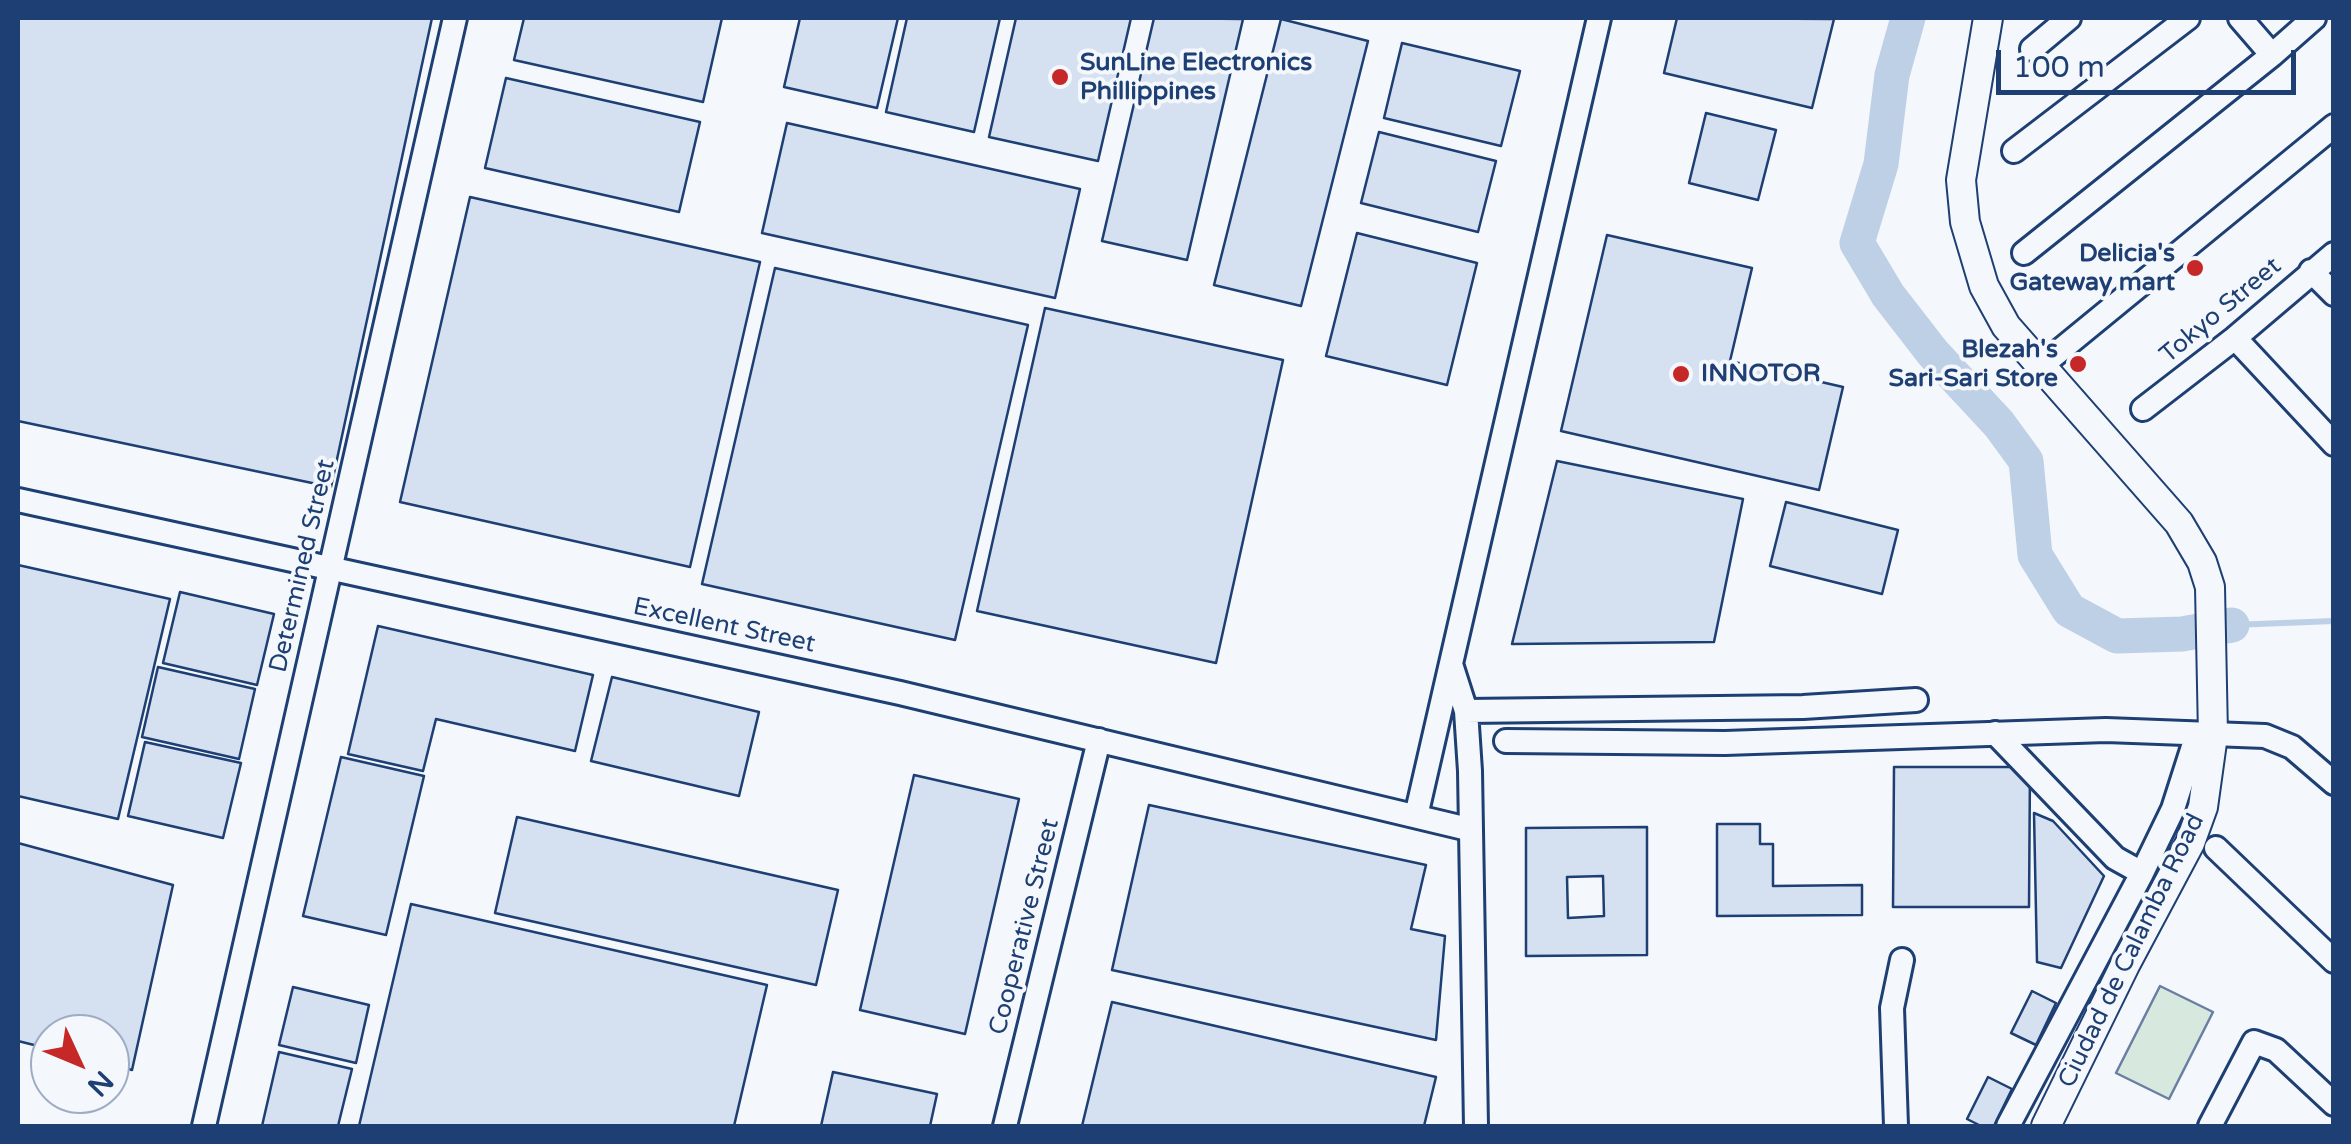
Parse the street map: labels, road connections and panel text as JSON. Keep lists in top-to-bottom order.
{
  "streets": {
    "main road": ["Ciudad de Calamba Road"],
    "street": [
      "Tokyo Street",
      "Determined Street",
      "Excellent Street",
      "Cooperative Street"
    ]
  },
  "crossings": [
    ["Determined Street", "Excellent Street"],
    ["Excellent Street", "Cooperative Street"]
  ],
  "places": [
    "SunLine Electronics Phillippines",
    "Delicia's Gateway mart",
    "Blezah's Sari-Sari Store",
    "INNOTOR"
  ],
  "scale_bar": "100 m",
  "north": "bottom right"
}
